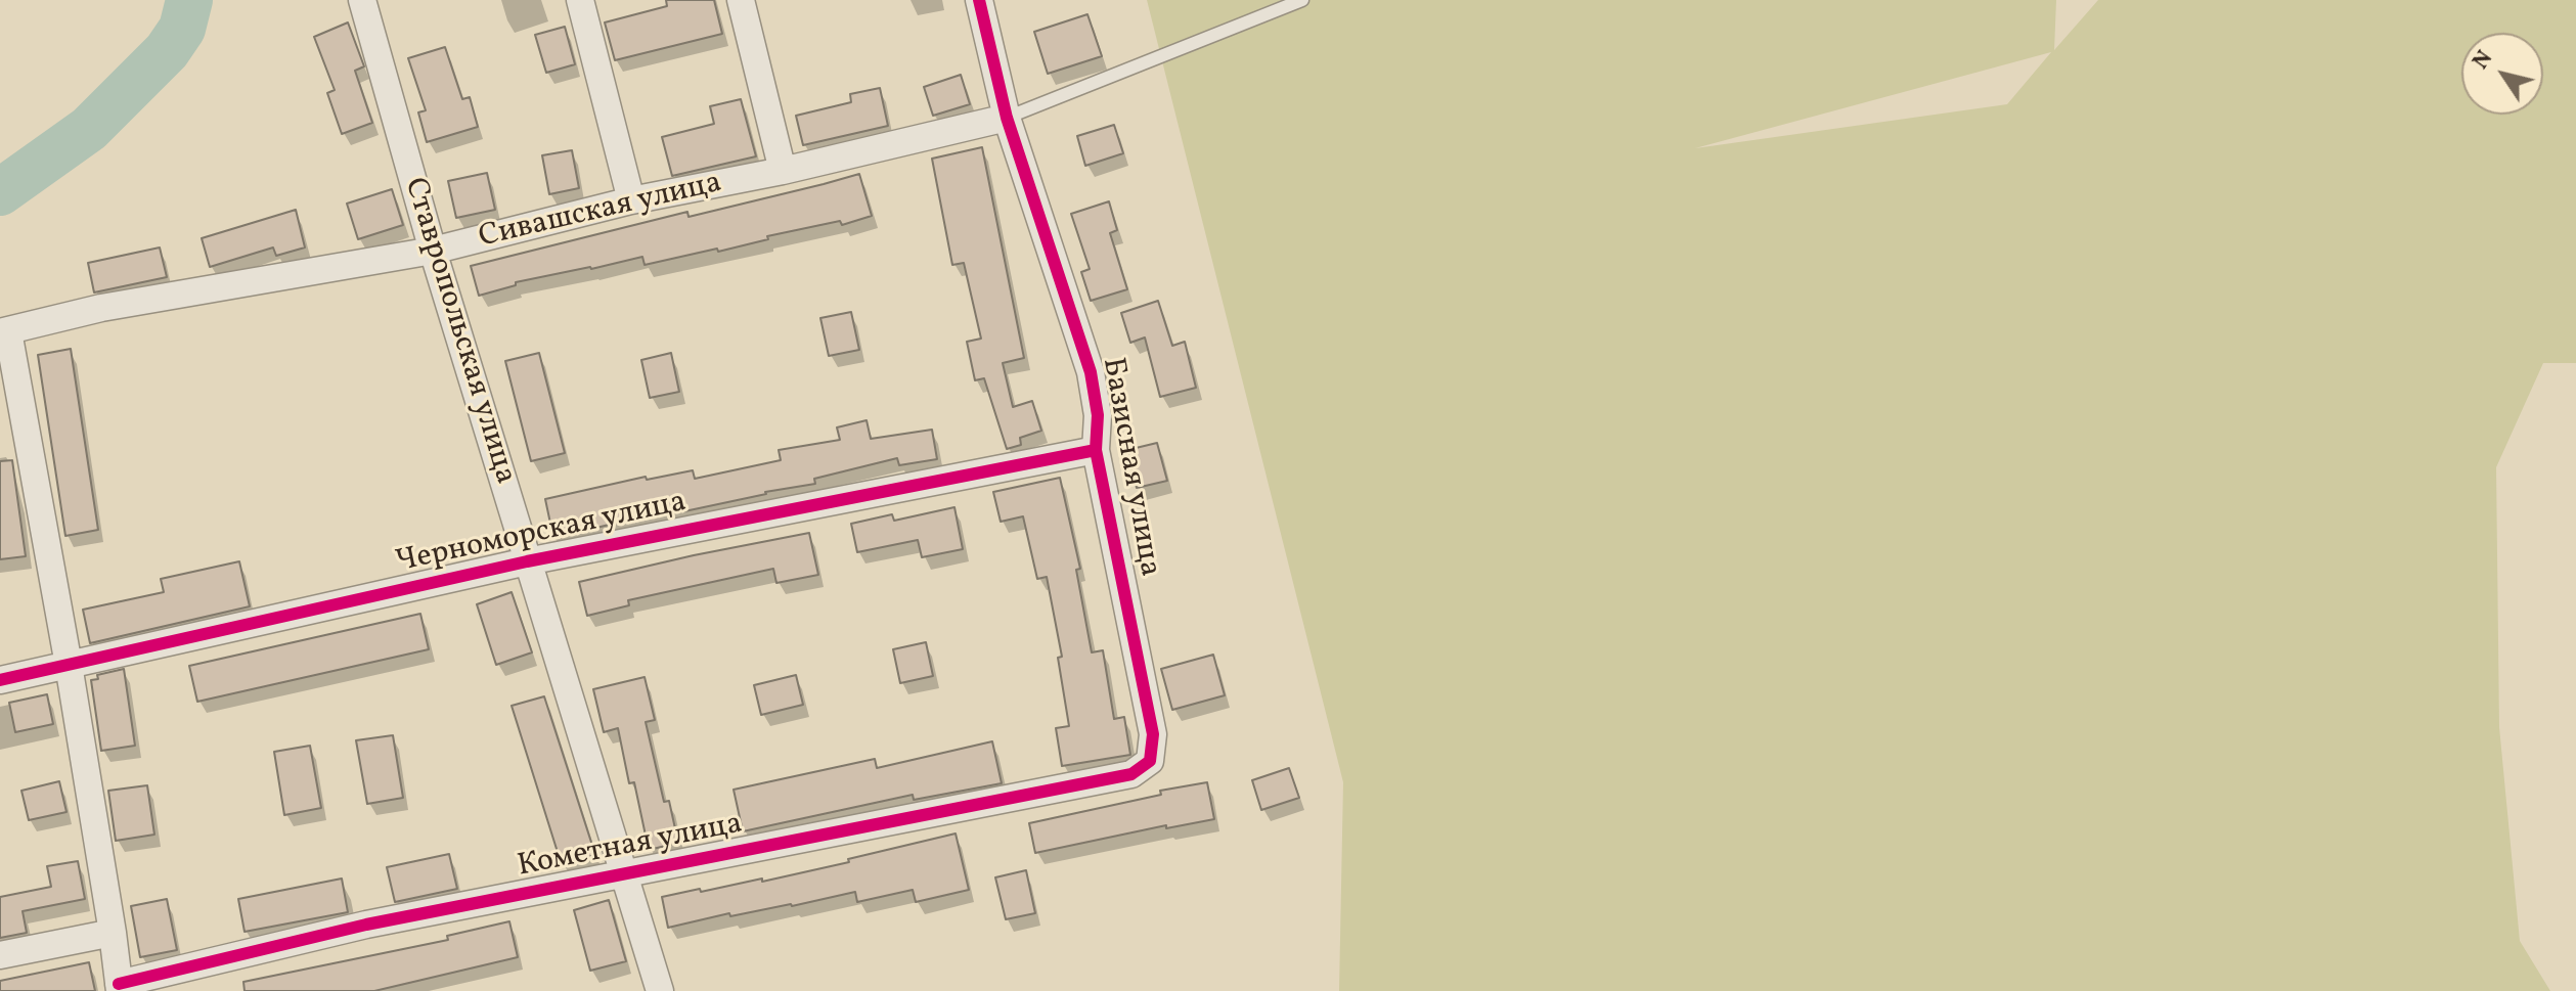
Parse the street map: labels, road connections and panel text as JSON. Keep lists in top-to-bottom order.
{
  "streets": {
    "street": [
      "Сивашская улица",
      "Ставропольская улица",
      "Базисная улица",
      "Черноморская улица",
      "Кометная улица"
    ]
  },
  "crossings": [
    ["Сивашская улица", "Ставропольская улица"],
    ["Сивашская улица", "Базисная улица"],
    ["Ставропольская улица", "Черноморская улица"],
    ["Ставропольская улица", "Кометная улица"],
    ["Базисная улица", "Черноморская улица"],
    ["Базисная улица", "Кометная улица"]
  ],
  "north": "top left"
}
